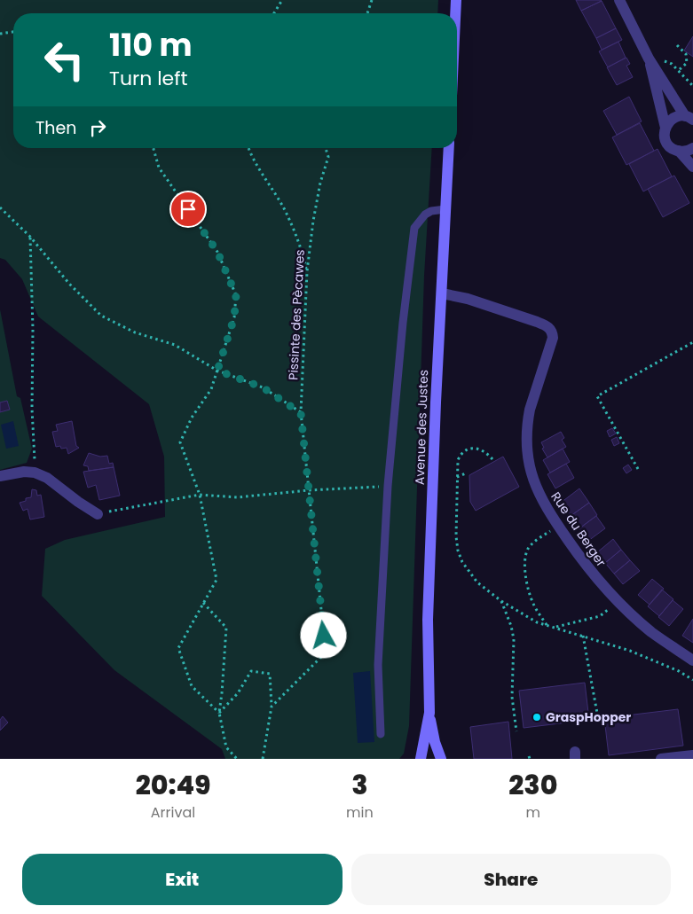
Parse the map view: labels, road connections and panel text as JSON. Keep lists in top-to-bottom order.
{
  "streets": {
    "main road": ["Avenue des Justes"],
    "street": ["Rue du Berger"],
    "path": ["Pissinte des Pècawes"]
  },
  "crossings": [
    ["Avenue des Justes", "Rue du Berger"]
  ],
  "places": ["GraspHopper"],
  "page": {
    "turn": ["110 m", "Turn left"],
    "then": "Then",
    "eta": [
      "20:49",
      "Arrival",
      "3",
      "min",
      "230",
      "m"
    ],
    "buttons": ["Exit", "Share"]
  }
}
